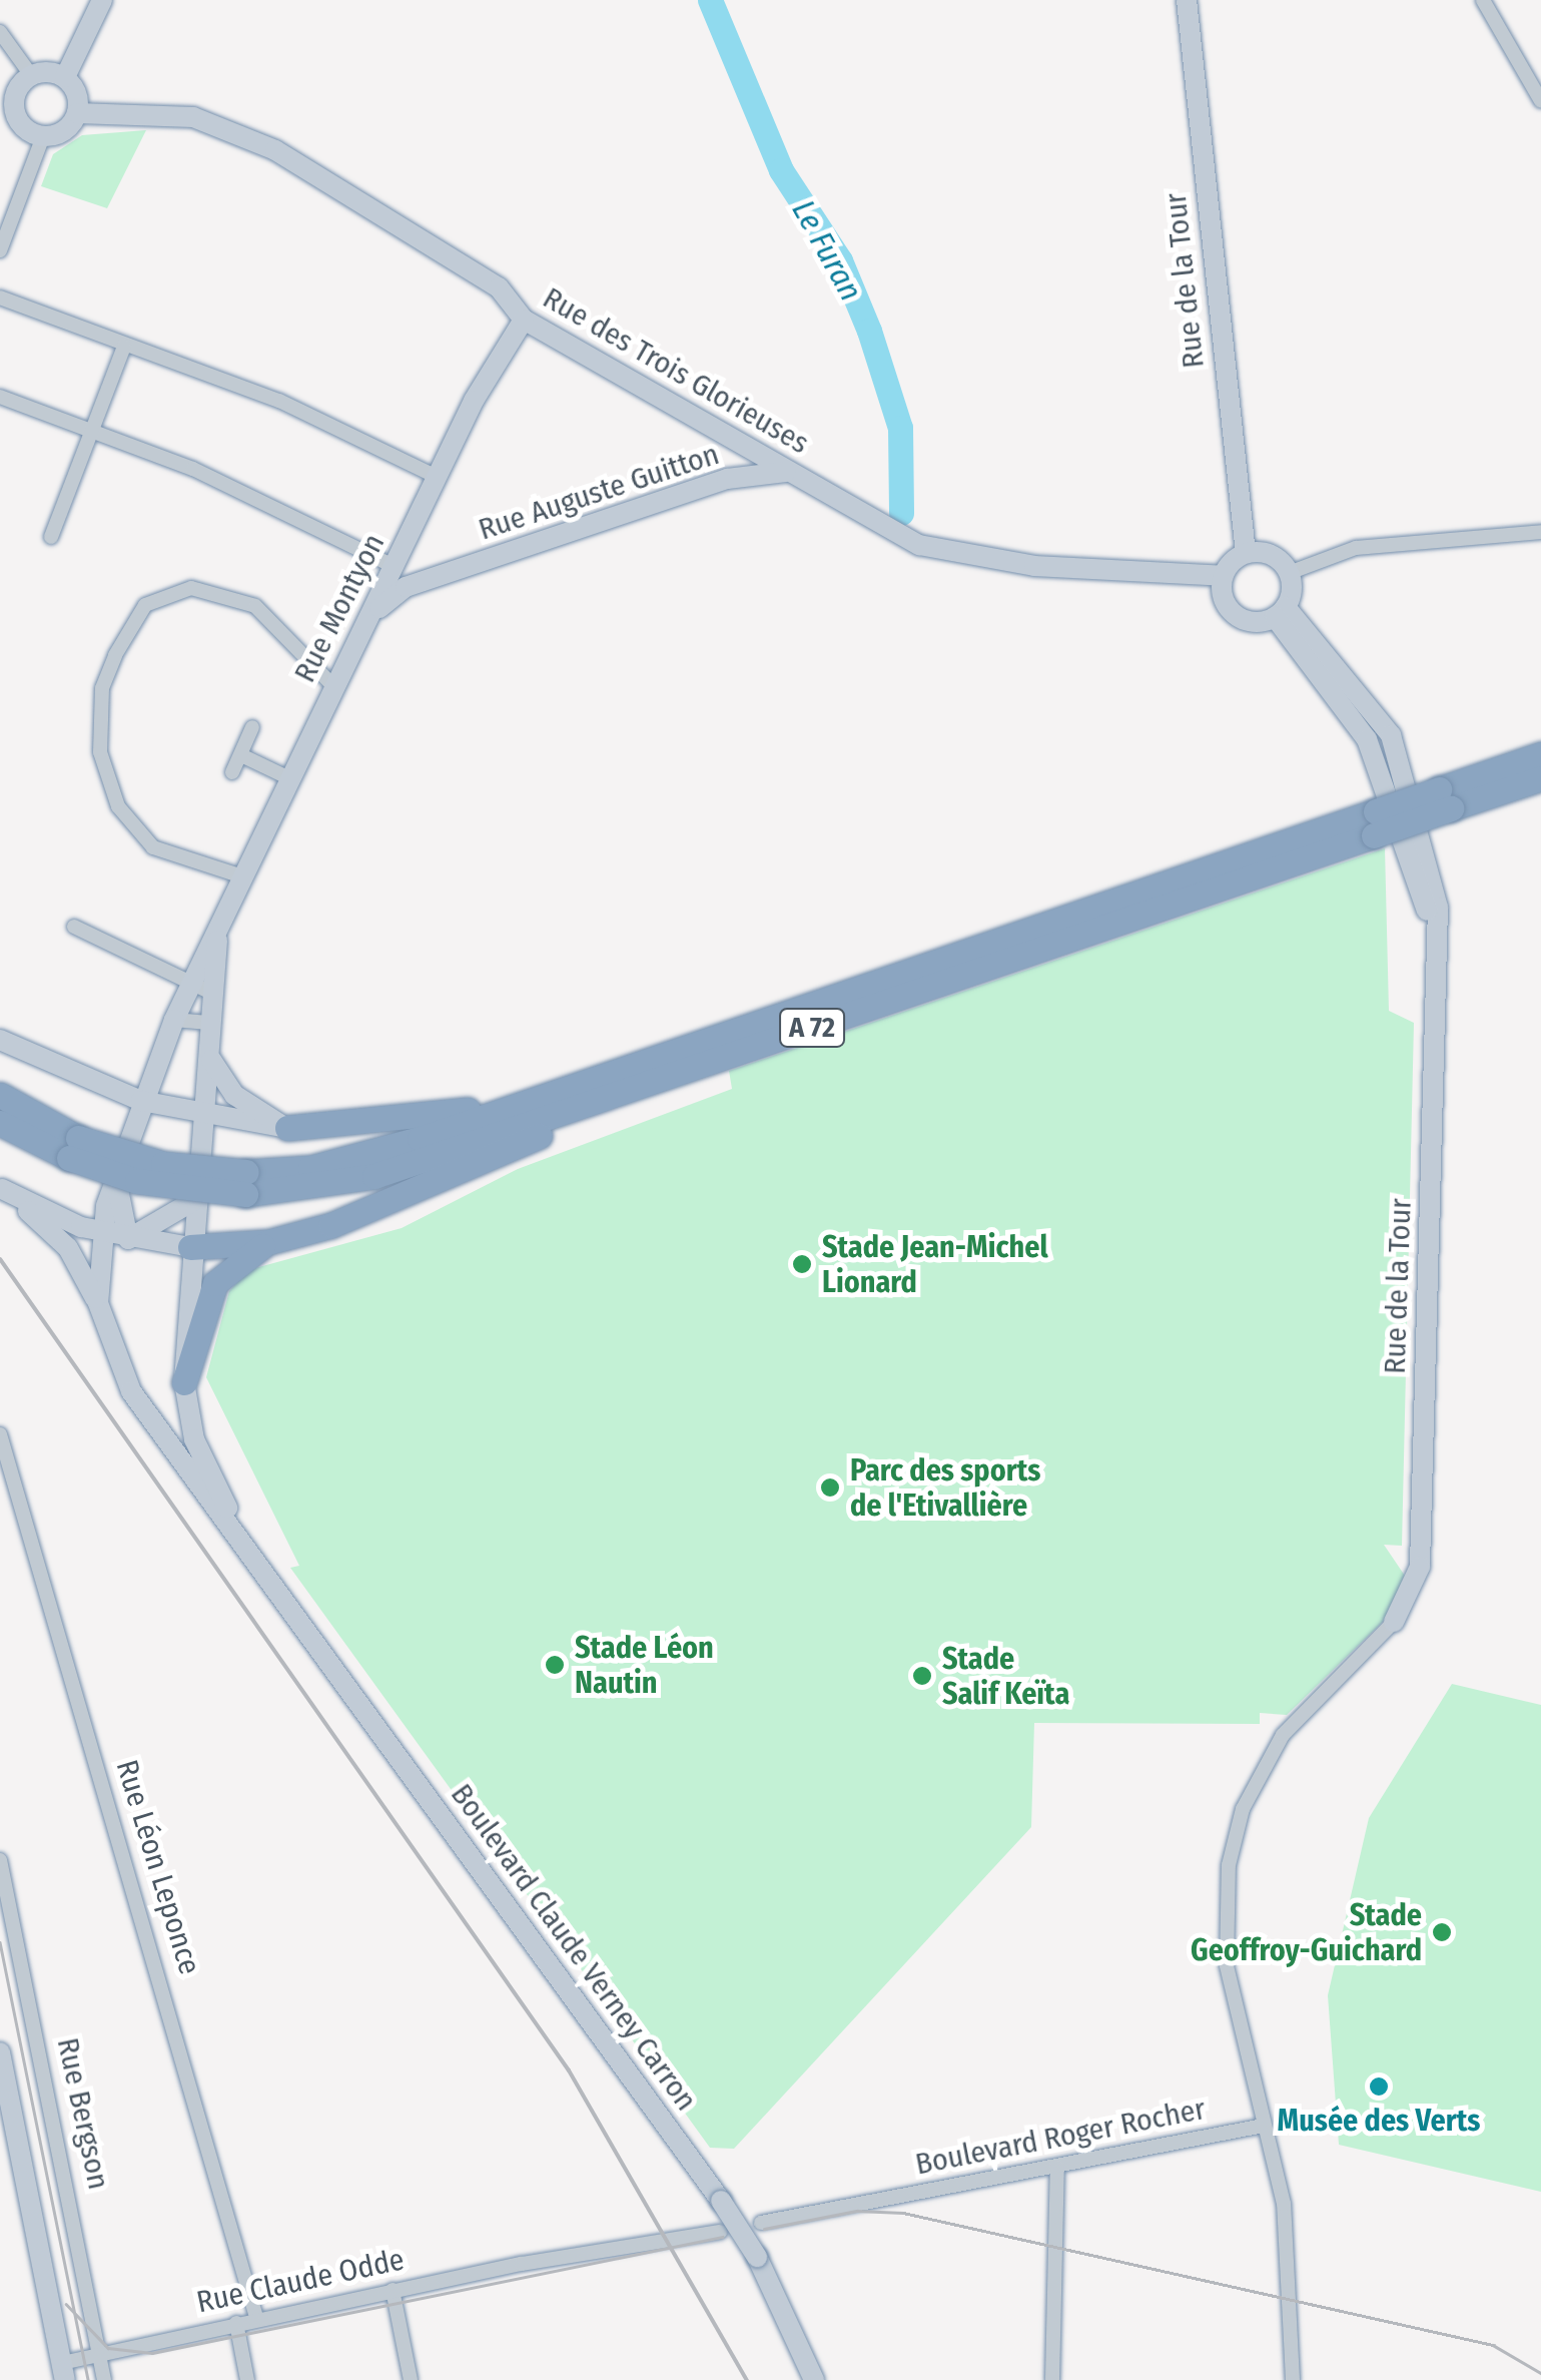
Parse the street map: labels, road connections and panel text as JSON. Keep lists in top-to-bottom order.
{
  "streets": {
    "highway": ["A 72"],
    "street": [
      "Rue de la Tour",
      "Rue des Trois Glorieuses",
      "Rue Auguste Guitton",
      "Rue Montyon",
      "Rue Léon Leponce",
      "Boulevard Claude Verney Carron",
      "Rue Bergson",
      "Boulevard Roger Rocher",
      "Rue Claude Odde"
    ]
  },
  "crossings": [
    ["Rue de la Tour", "Rue des Trois Glorieuses"],
    ["Rue des Trois Glorieuses", "Rue Auguste Guitton"],
    ["Rue des Trois Glorieuses", "Rue Montyon"],
    ["Rue Auguste Guitton", "Rue Montyon"],
    ["Rue Montyon", "Boulevard Claude Verney Carron"],
    ["Rue Léon Leponce", "Rue Claude Odde"],
    ["Rue Bergson", "Rue Claude Odde"]
  ],
  "water": ["Le Furan"],
  "places": [
    "Stade Jean-Michel Lionard",
    "Parc des sports de l'Etivallière",
    "Stade Léon Nautin",
    "Stade Salif Keïta",
    "Stade Geoffroy-Guichard",
    "Musée des Verts"
  ]
}
